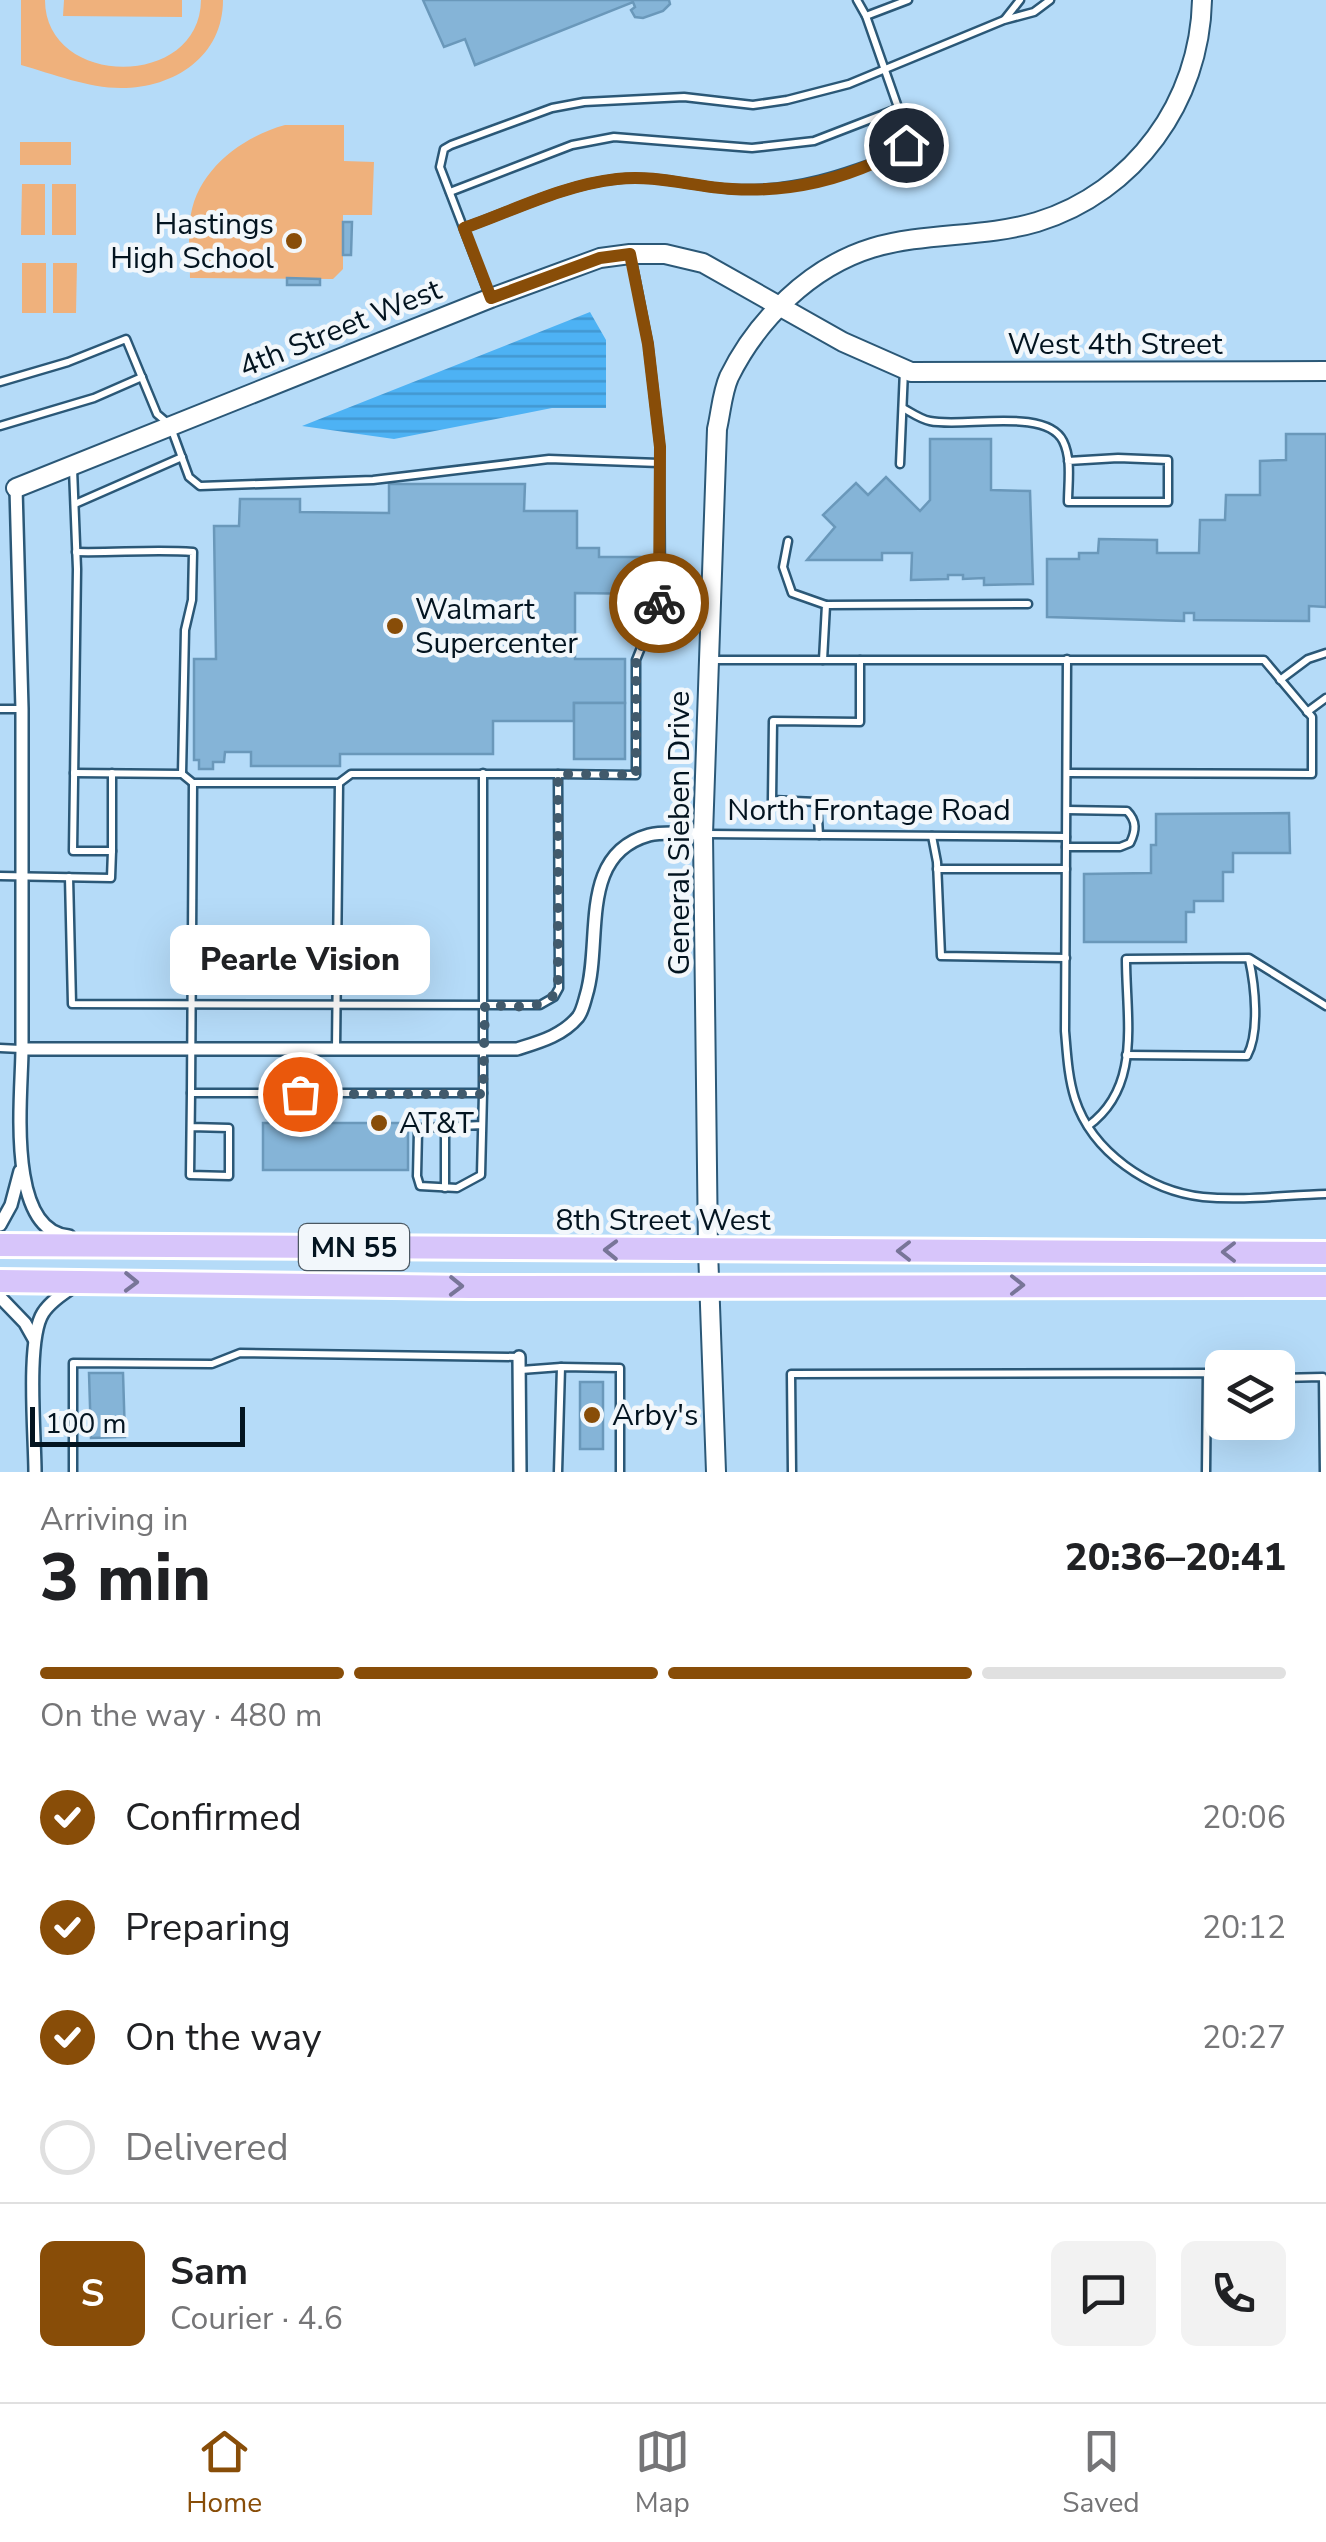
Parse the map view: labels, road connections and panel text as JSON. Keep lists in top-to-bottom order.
{
  "streets": {
    "highway": ["8th Street West", "MN 55"],
    "street": [
      "4th Street West",
      "West 4th Street",
      "North Frontage Road",
      "General Sieben Drive"
    ]
  },
  "crossings": [
    ["4th Street West", "West 4th Street"],
    ["4th Street West", "General Sieben Drive"],
    ["North Frontage Road", "General Sieben Drive"],
    ["General Sieben Drive", "8th Street West"],
    ["General Sieben Drive", "MN 55"]
  ],
  "places": [
    "Hastings High School",
    "Walmart Supercenter",
    "Pearle Vision",
    "AT&T",
    "Arby's"
  ],
  "scale_bar": "100 m",
  "page": {
    "bubble": "Pearle Vision",
    "scale": "100 m",
    "heading": ["3 min", "Arriving in", "20:36–20:41"],
    "panel": ["Sam", "Courier · 4.6"],
    "bar": "On the way · 480 m",
    "list": [
      ["Confirmed", "20:06"],
      ["Preparing", "20:12"],
      ["On the way", "20:27"],
      "Delivered"
    ],
    "round": "S",
    "tabs": ["Home", "Map", "Saved"]
  }
}
